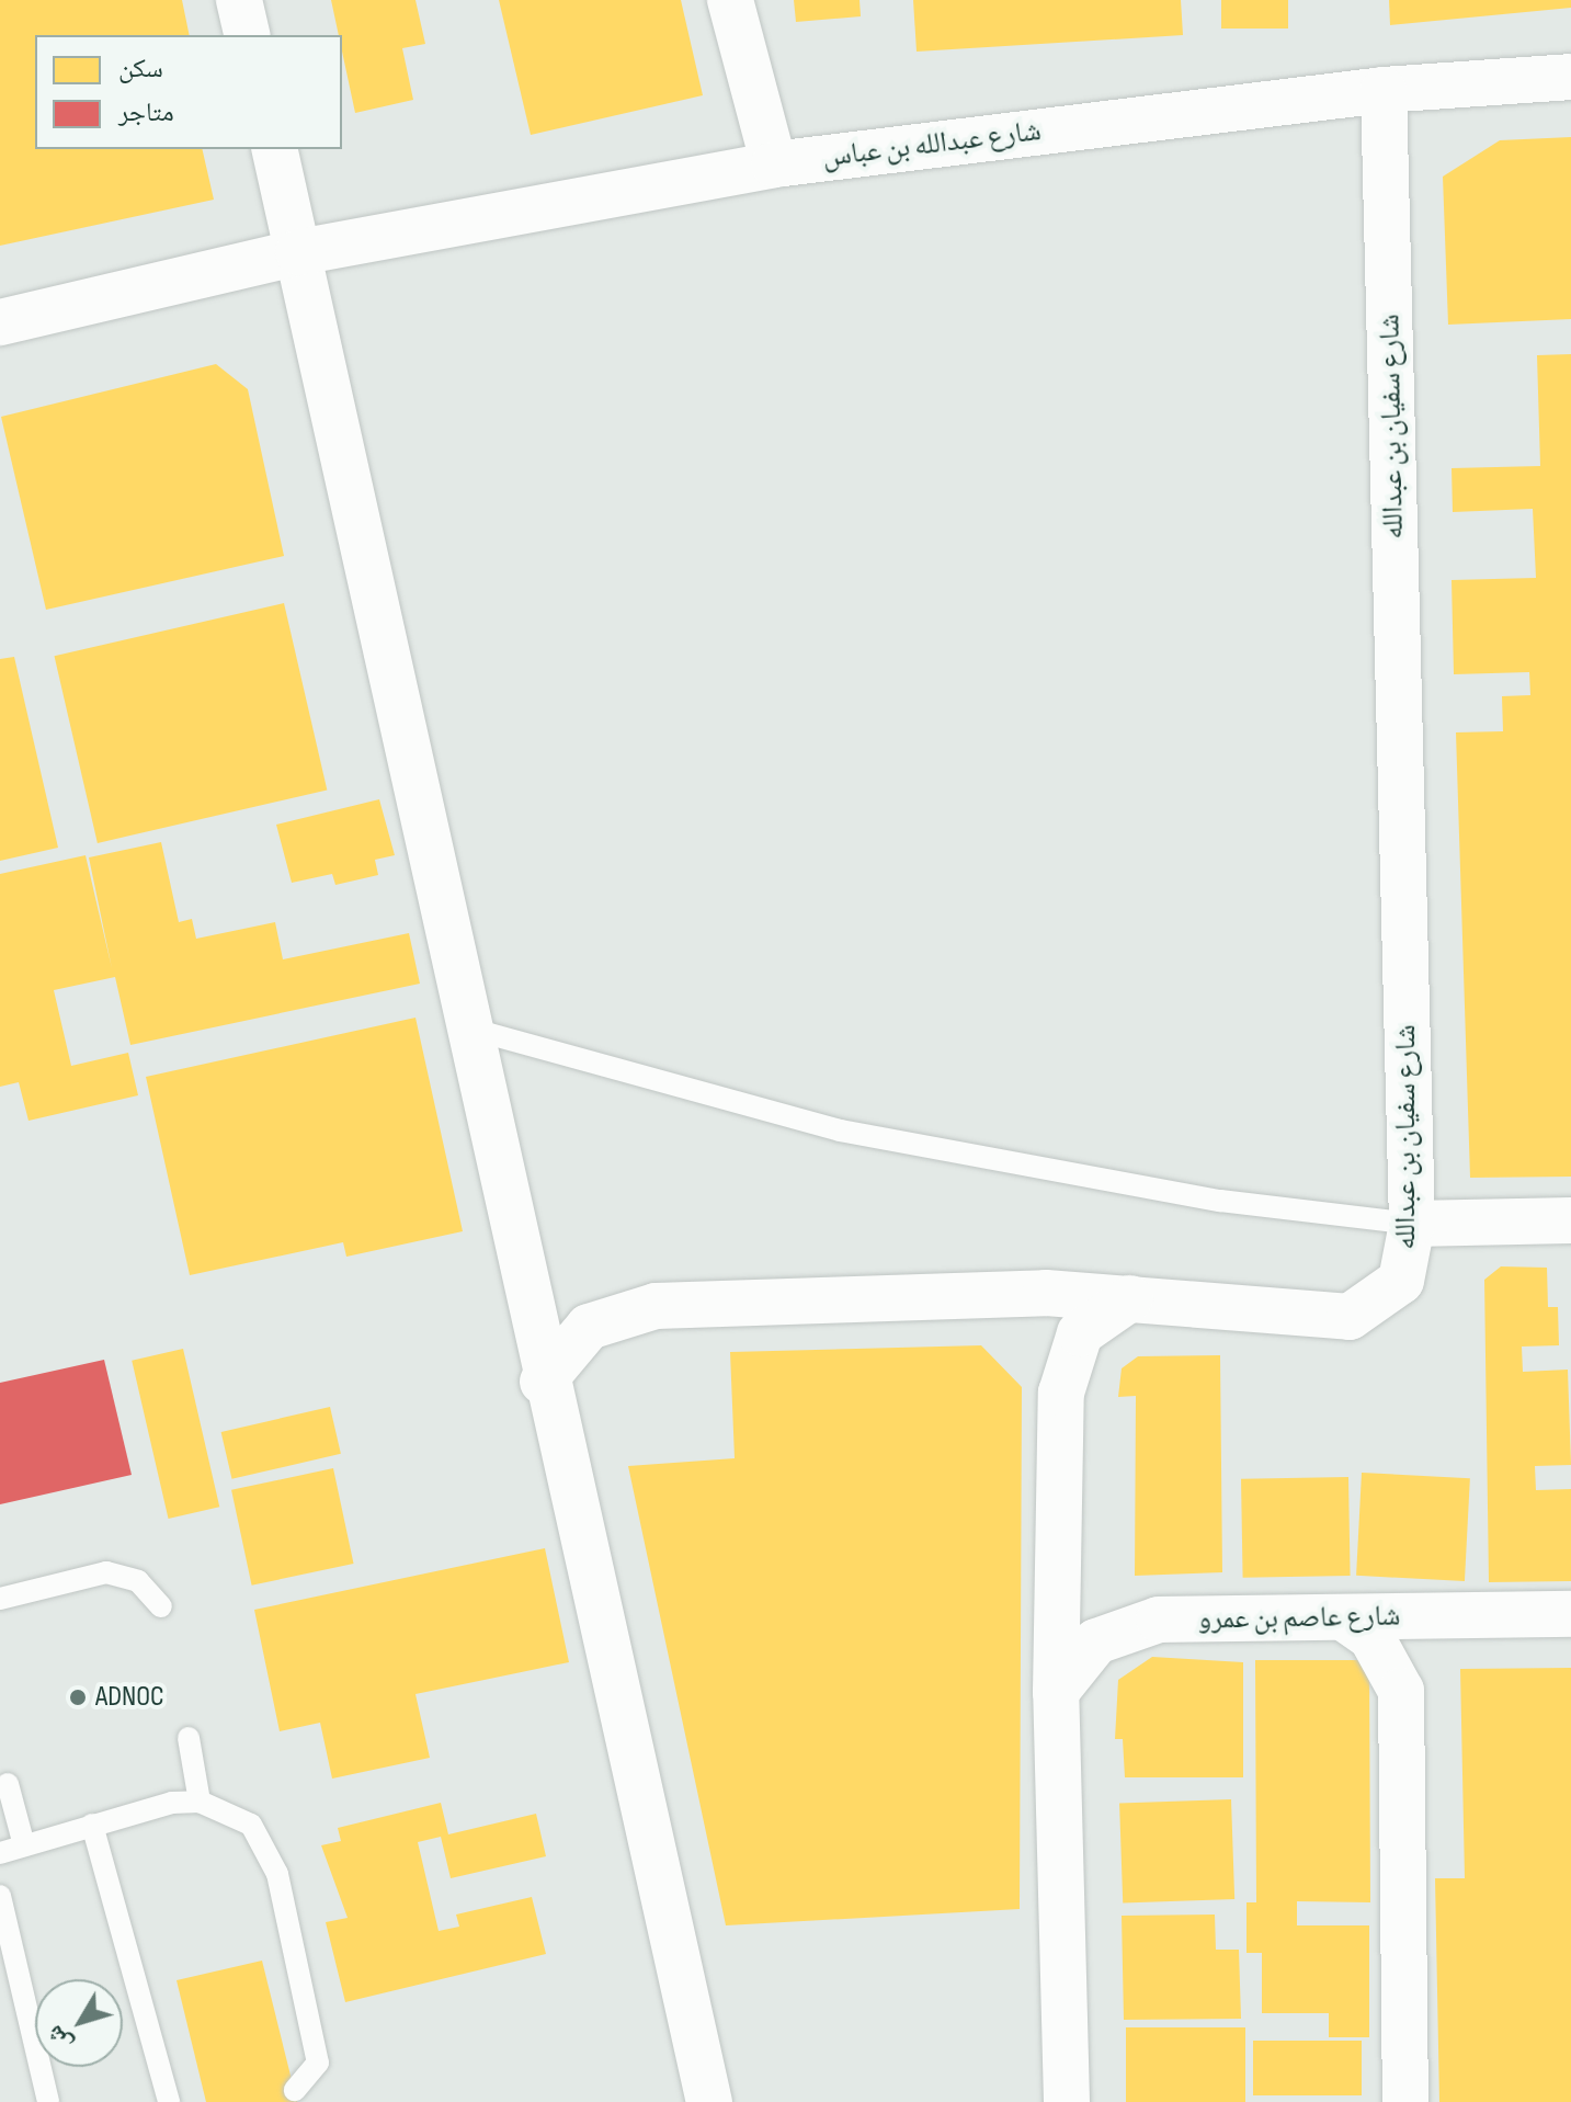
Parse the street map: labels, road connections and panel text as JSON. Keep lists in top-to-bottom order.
{
  "streets": {
    "street": ["شارع عبدالله بن عباس", "شارع سفيان بن عبدالله", "شارع عاصم بن عمرو"]
  },
  "crossings": [
    ["شارع عبدالله بن عباس", "شارع سفيان بن عبدالله"]
  ],
  "places": ["ADNOC"],
  "legend": ["سكن", "متاجر"],
  "north": "bottom left"
}
